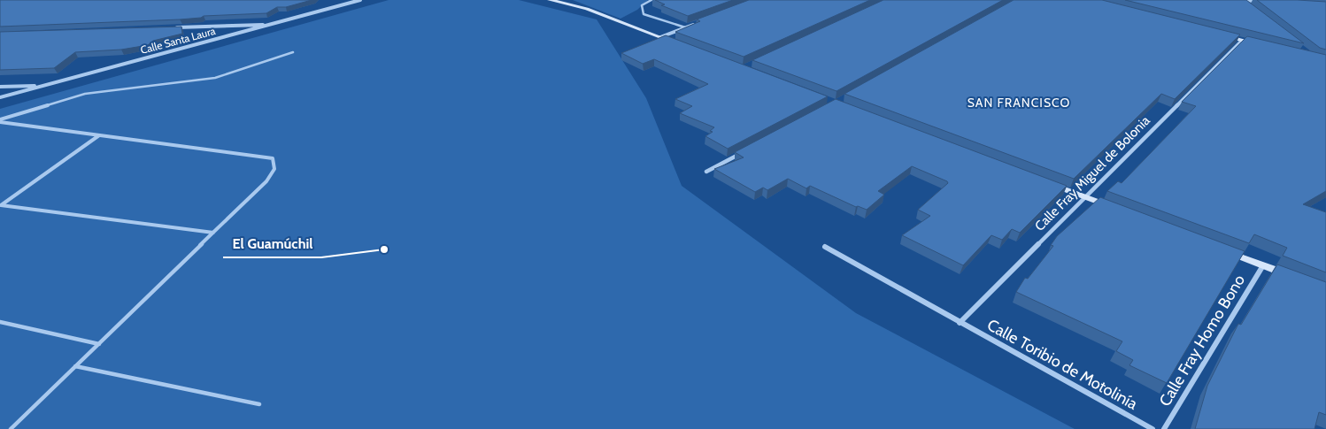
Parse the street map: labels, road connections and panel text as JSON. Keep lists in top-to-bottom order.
{
  "streets": {
    "street": [
      "Calle Santa Laura",
      "Calle Fray Miguel de Bolonia",
      "Calle Fray Homo Bono",
      "Calle Toribio de Motolinía"
    ]
  },
  "crossings": [
    ["Calle Fray Miguel de Bolonia", "Calle Toribio de Motolinía"]
  ],
  "districts": ["SAN FRANCISCO"],
  "places": ["El Guamúchil"]
}
